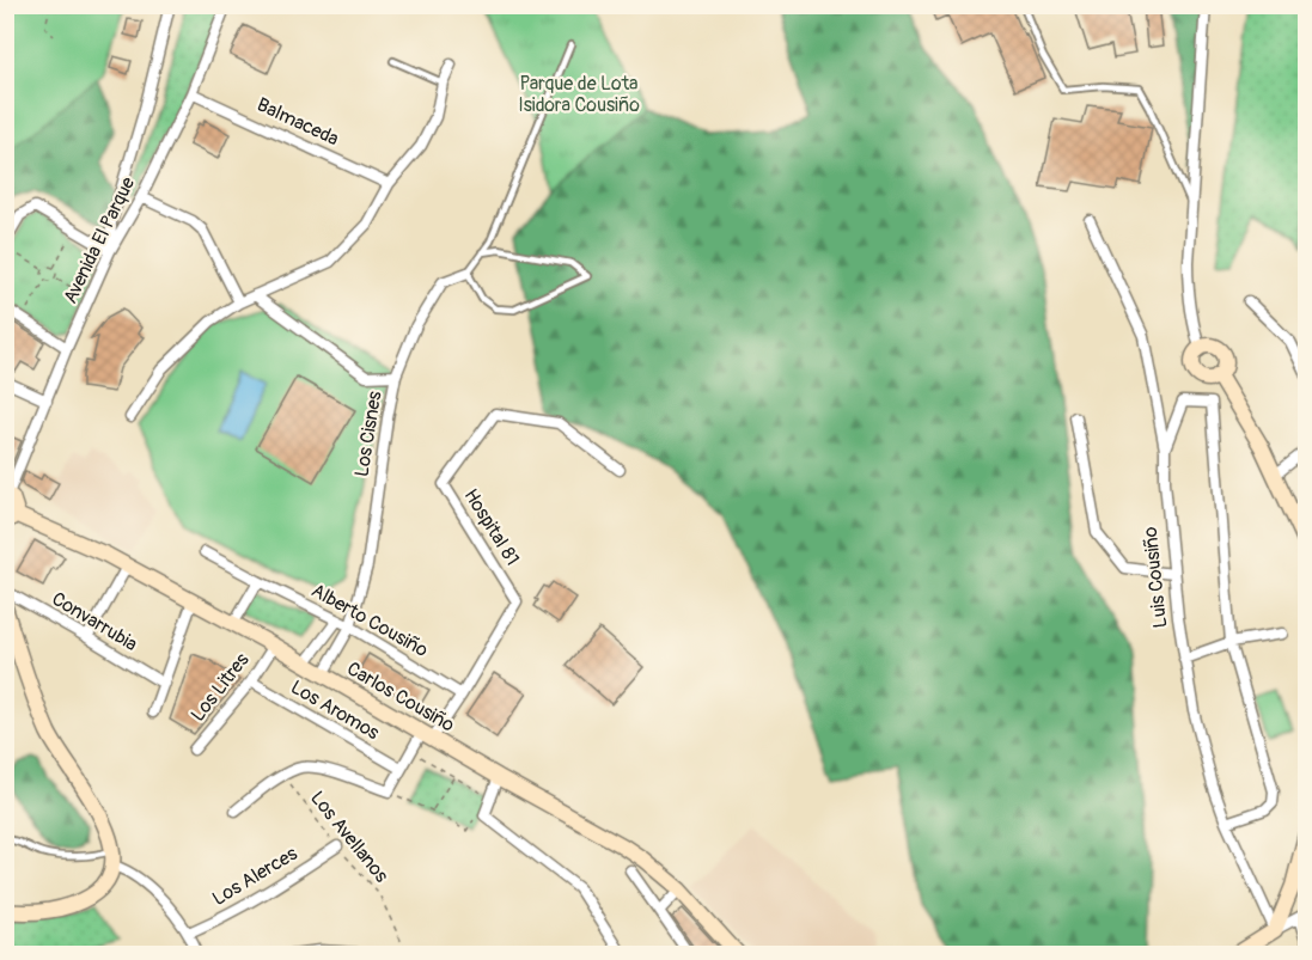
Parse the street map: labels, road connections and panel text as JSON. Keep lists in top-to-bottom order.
{
  "streets": {
    "main road": ["Carlos Cousiño"],
    "street": [
      "Balmaceda",
      "Avenida El Parque",
      "Los Cisnes",
      "Hospital 81",
      "Luis Cousiño",
      "Alberto Cousiño",
      "Convarrubia",
      "Los Litres",
      "Los Aromos",
      "Los Alerces"
    ],
    "path": ["Los Avellanos"]
  },
  "crossings": [
    ["Balmaceda", "Avenida El Parque"],
    ["Los Cisnes", "Alberto Cousiño"],
    ["Los Cisnes", "Carlos Cousiño"],
    ["Hospital 81", "Alberto Cousiño"],
    ["Los Litres", "Carlos Cousiño"],
    ["Los Litres", "Los Aromos"],
    ["Los Avellanos", "Los Alerces"]
  ],
  "parks": ["Parque de Lota Isidora Cousiño"]
}
